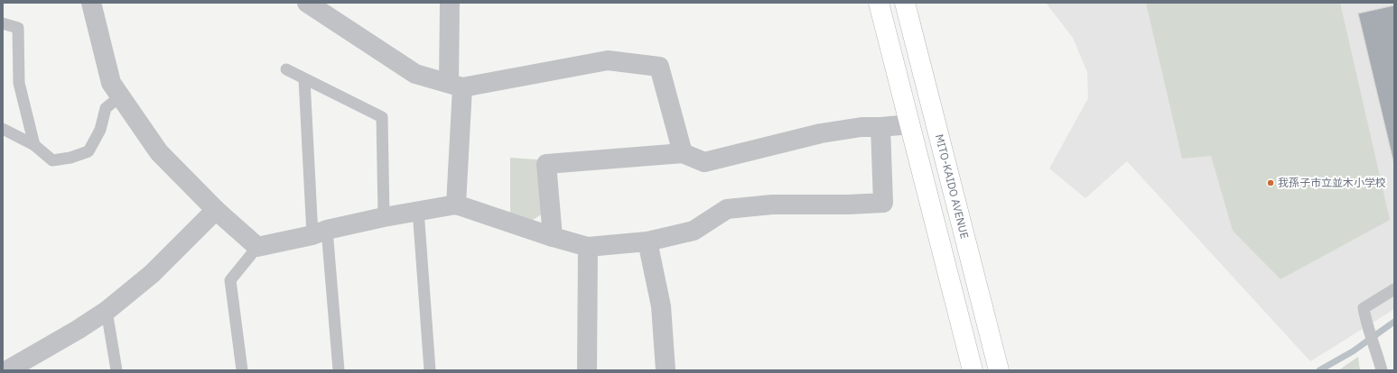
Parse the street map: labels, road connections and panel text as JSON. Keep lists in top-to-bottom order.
{
  "streets": {
    "highway": ["MITO-KAIDO AVENUE"]
  },
  "places": ["我孫子市立並木小学校"]
}
